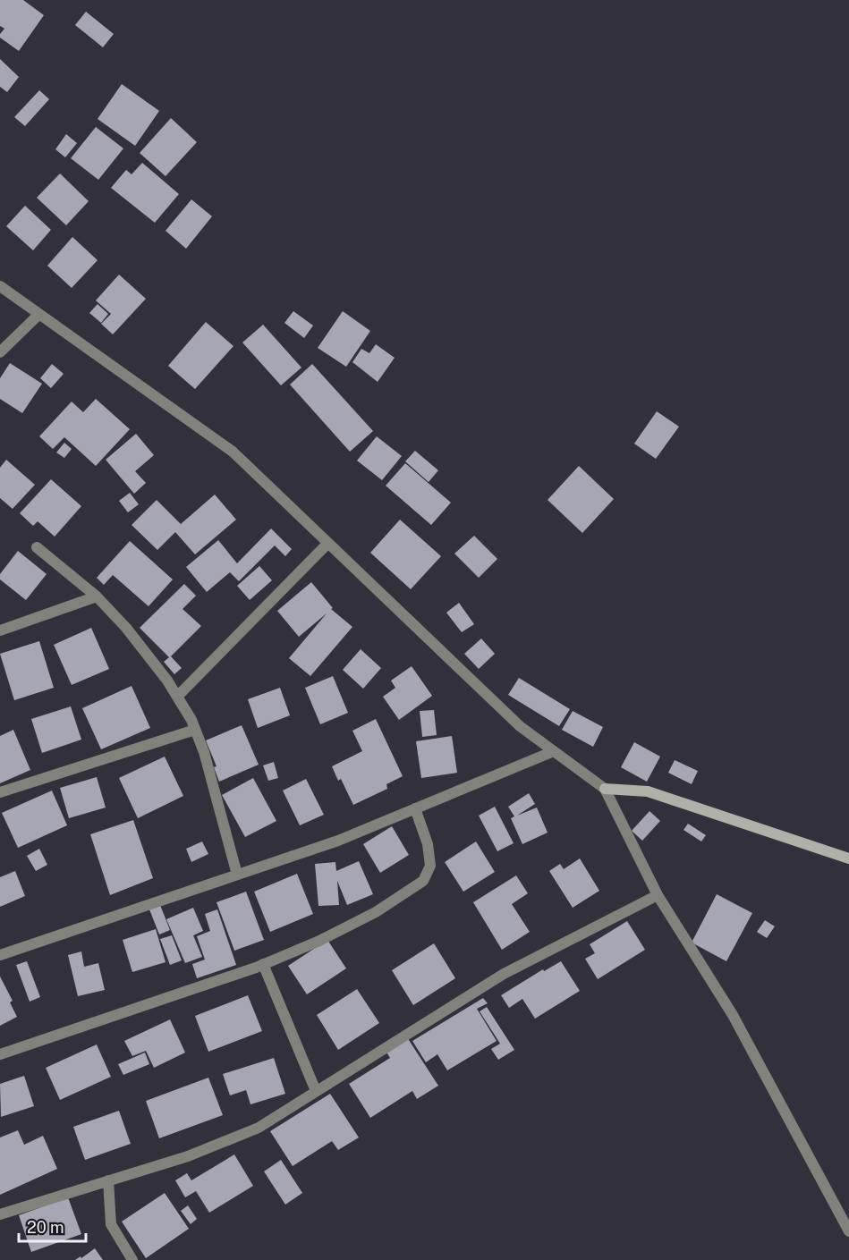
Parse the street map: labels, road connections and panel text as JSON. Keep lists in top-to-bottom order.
{
  "scale_bar": "20 m"
}
